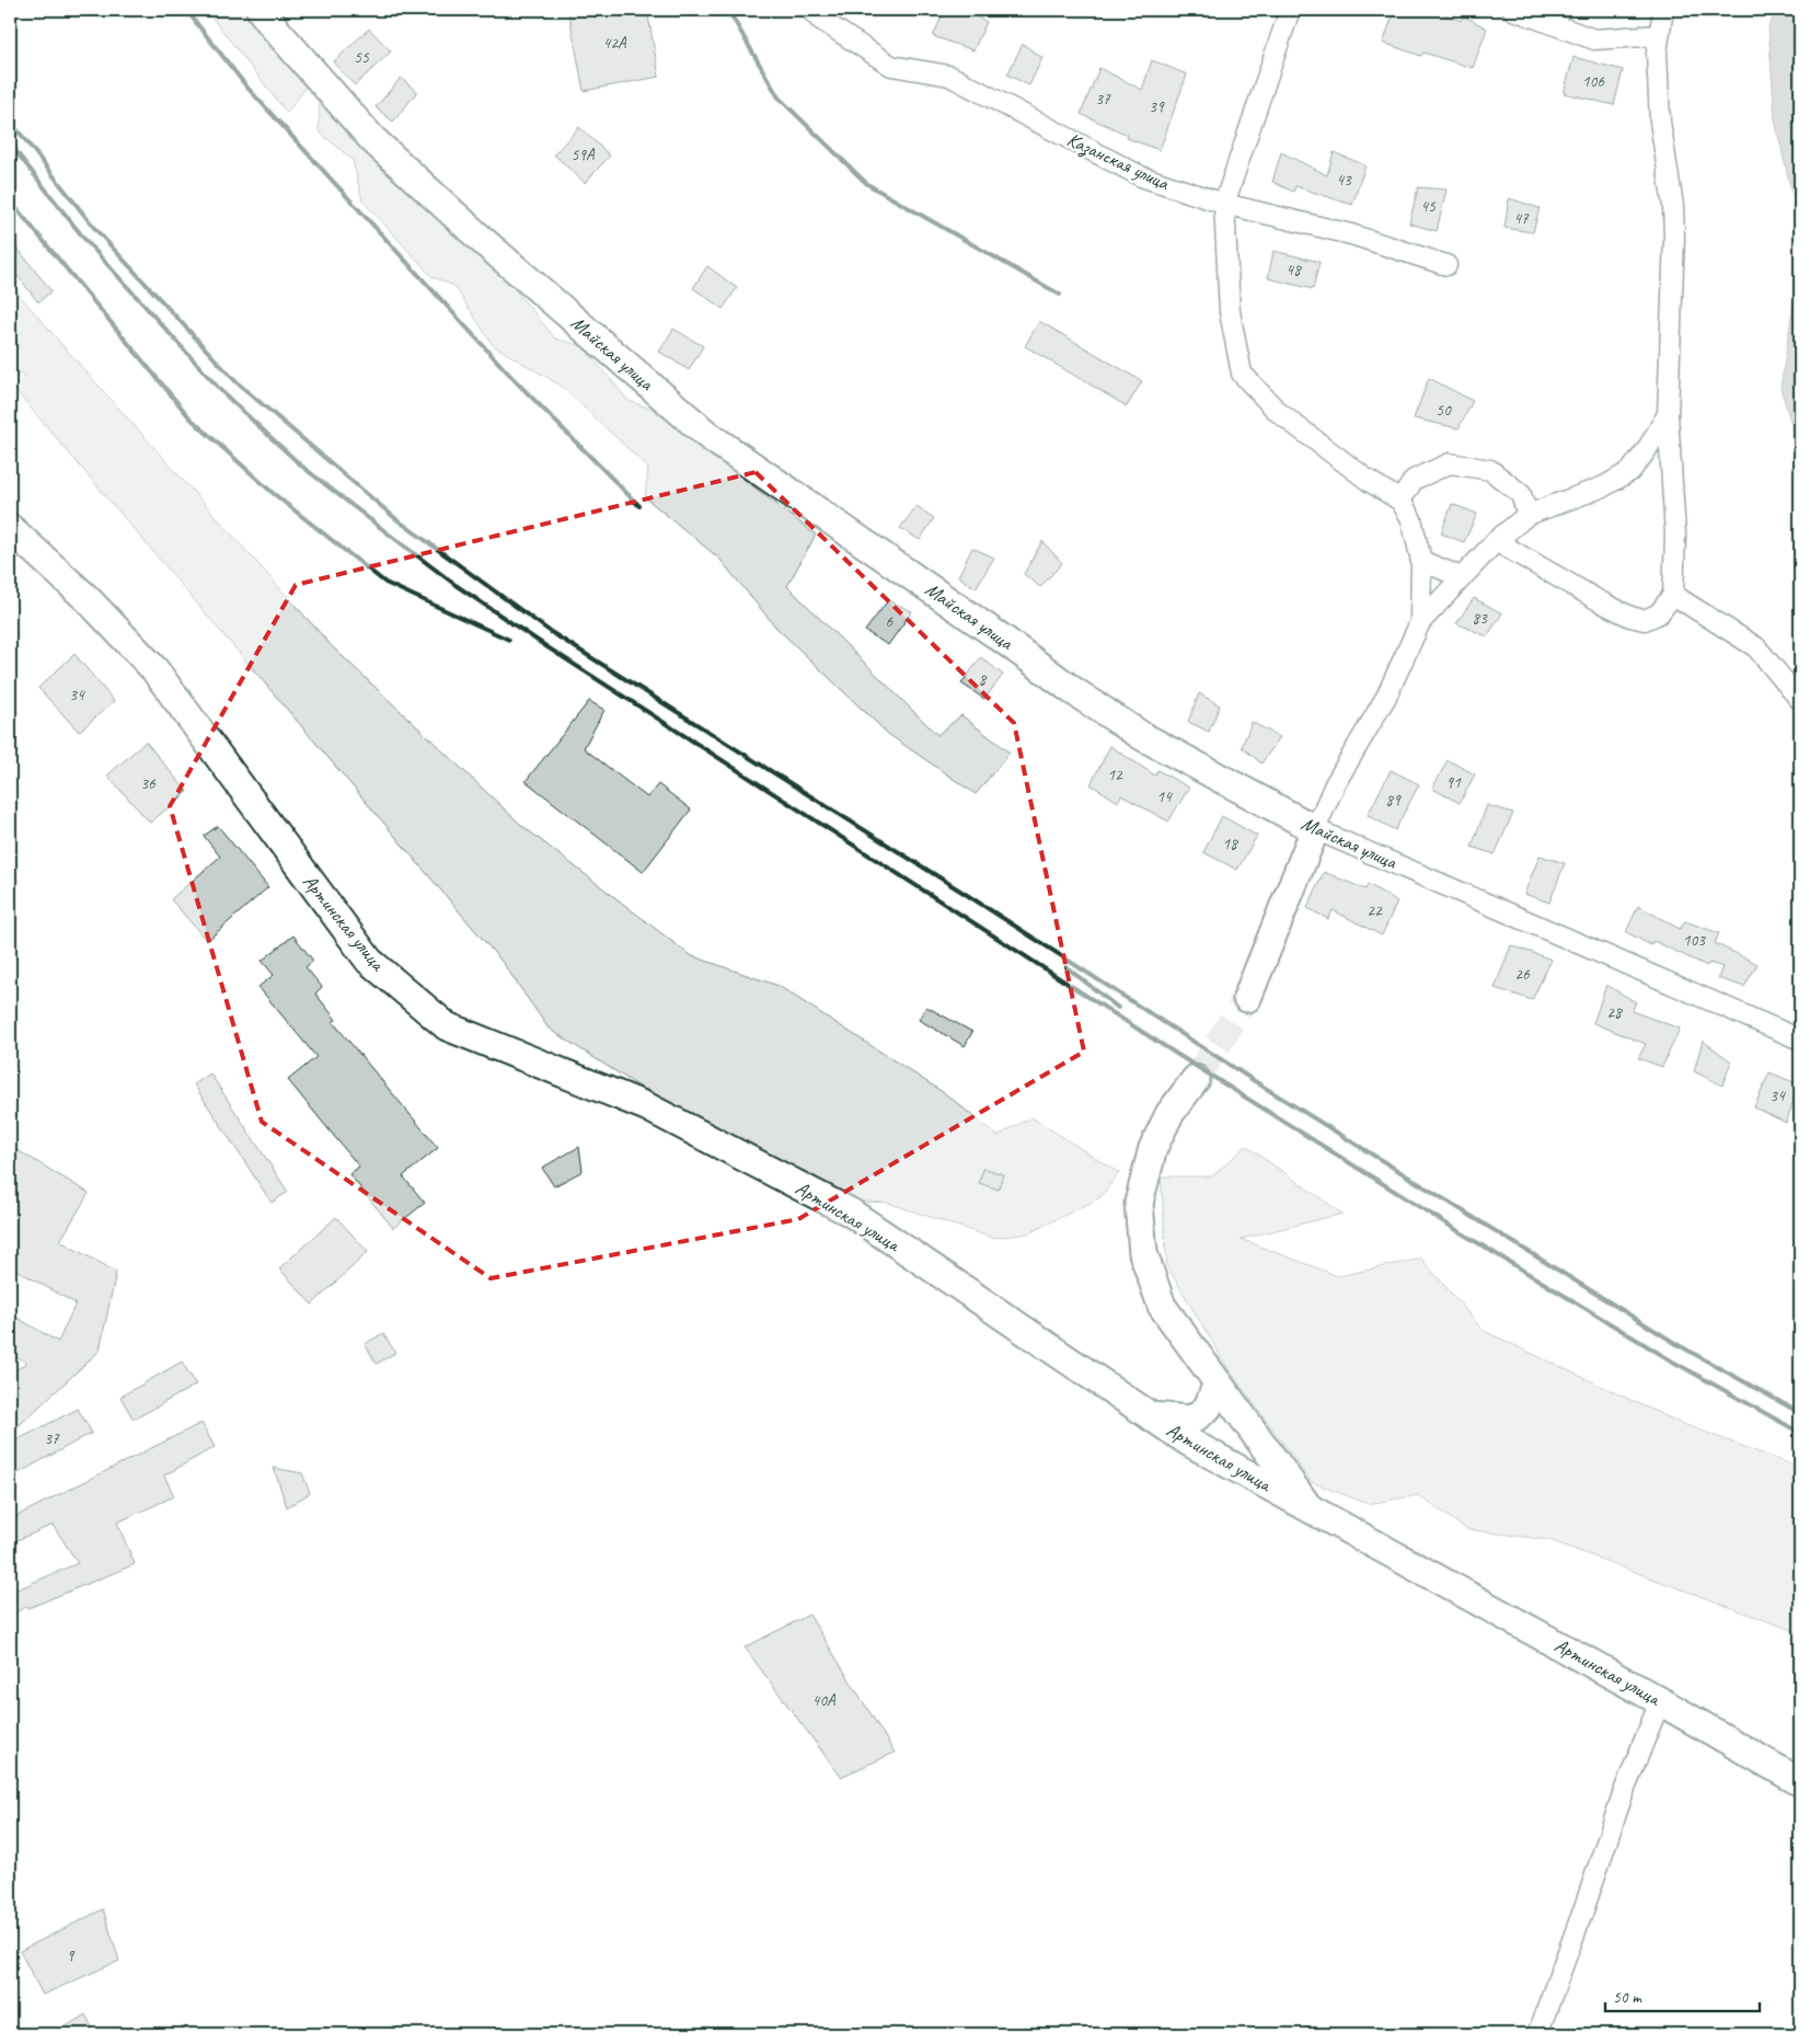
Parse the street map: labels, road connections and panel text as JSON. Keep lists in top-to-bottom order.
{
  "streets": {
    "street": ["Казанская улица", "Майская улица", "Артинская улица"]
  },
  "house_numbers": [
    "42А",
    "55",
    "106",
    "37",
    "39",
    "59А",
    "43",
    "45",
    "47",
    "48",
    "50",
    "83",
    "6",
    "8",
    "34",
    "12",
    "91",
    "36",
    "14",
    "89",
    "18",
    "22",
    "103",
    "26",
    "28",
    "34",
    "37",
    "40А",
    "9"
  ],
  "scale_bar": "50 m"
}
